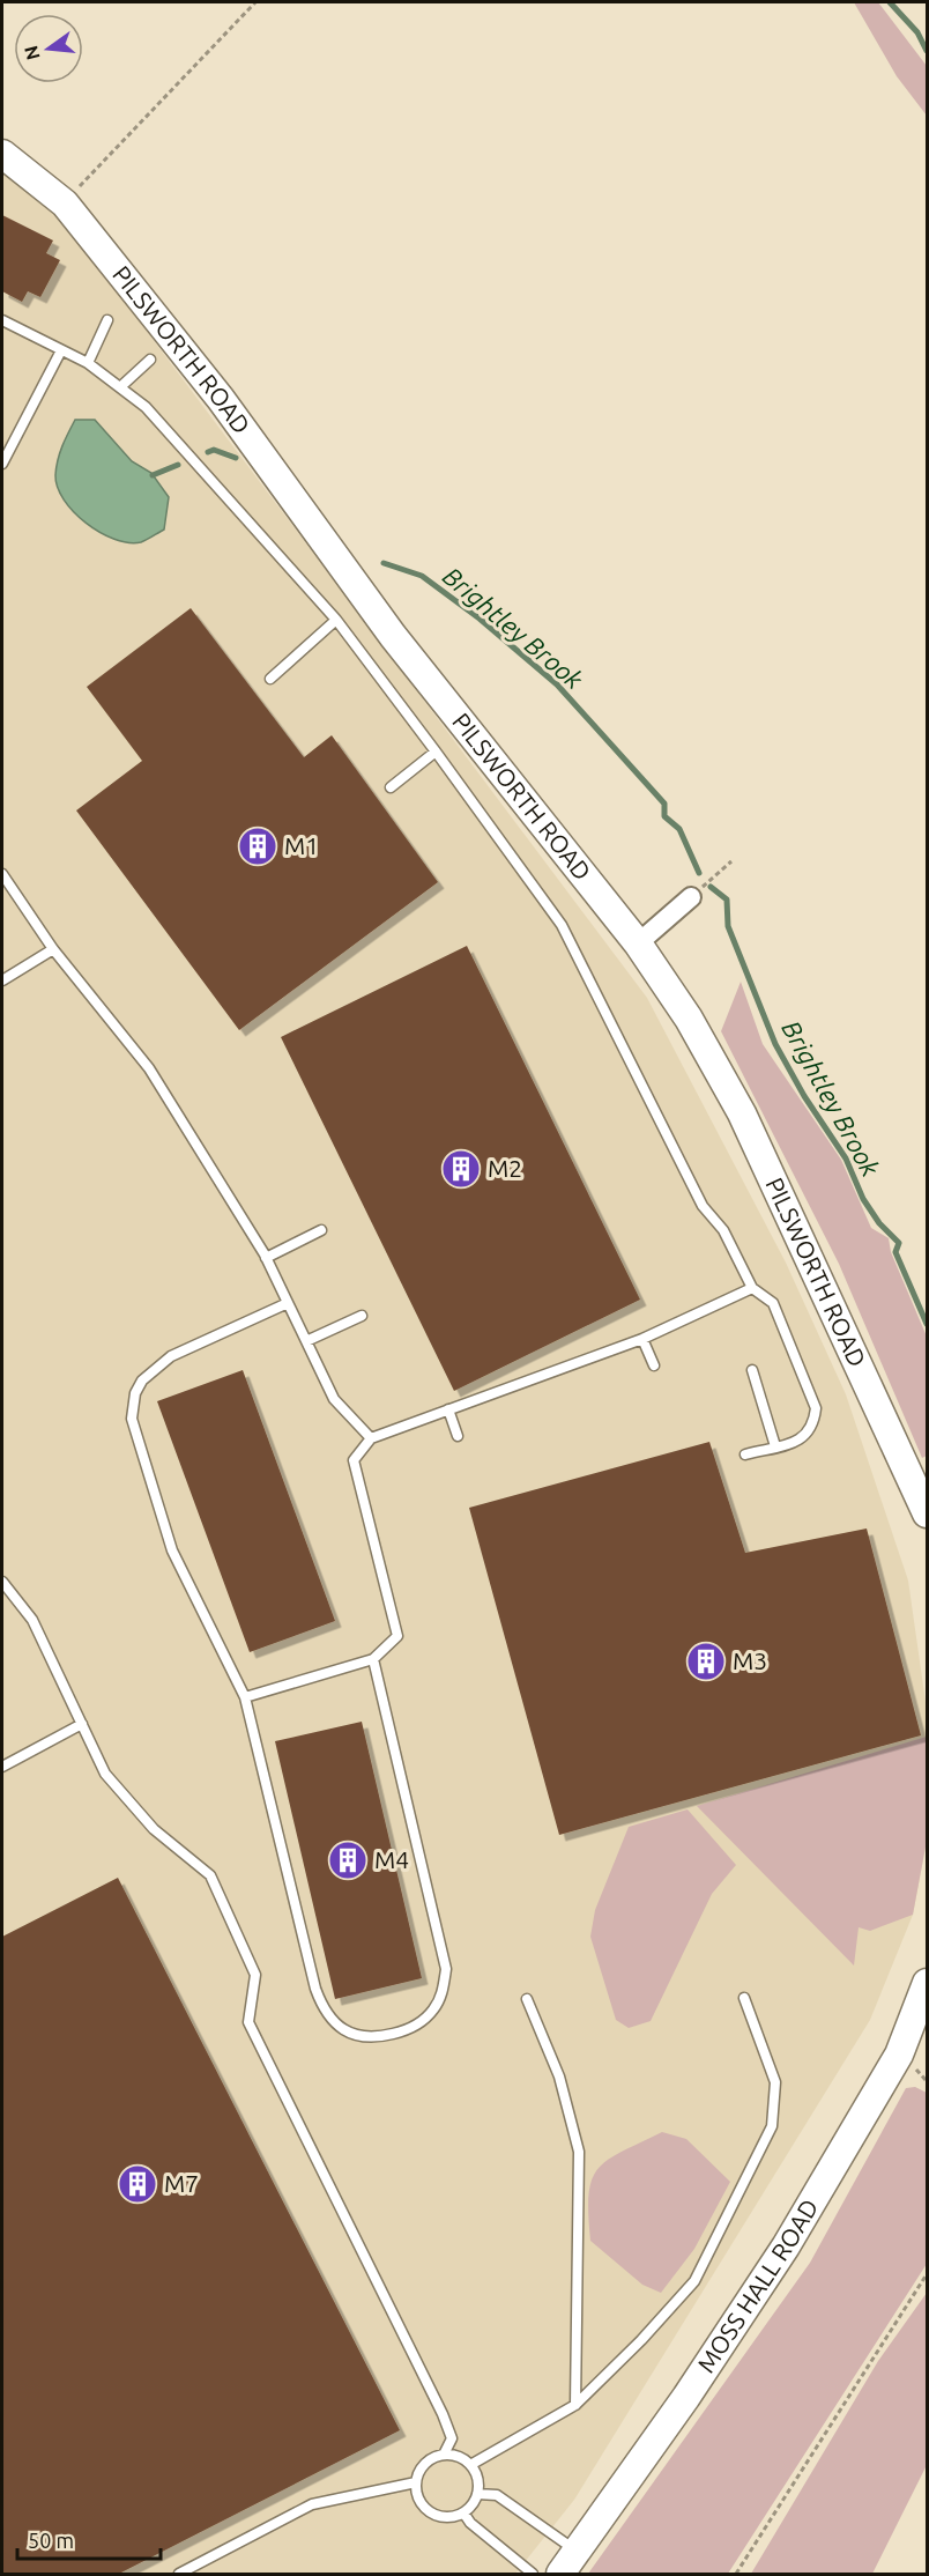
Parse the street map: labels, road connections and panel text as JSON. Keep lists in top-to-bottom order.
{
  "streets": {
    "street": ["PILSWORTH ROAD", "MOSS HALL ROAD"]
  },
  "water": ["Brightley Brook"],
  "places": {
    "building": [
      "M1",
      "M2",
      "M3",
      "M4",
      "M7"
    ]
  },
  "scale_bar": "50 m",
  "north": "left"
}
